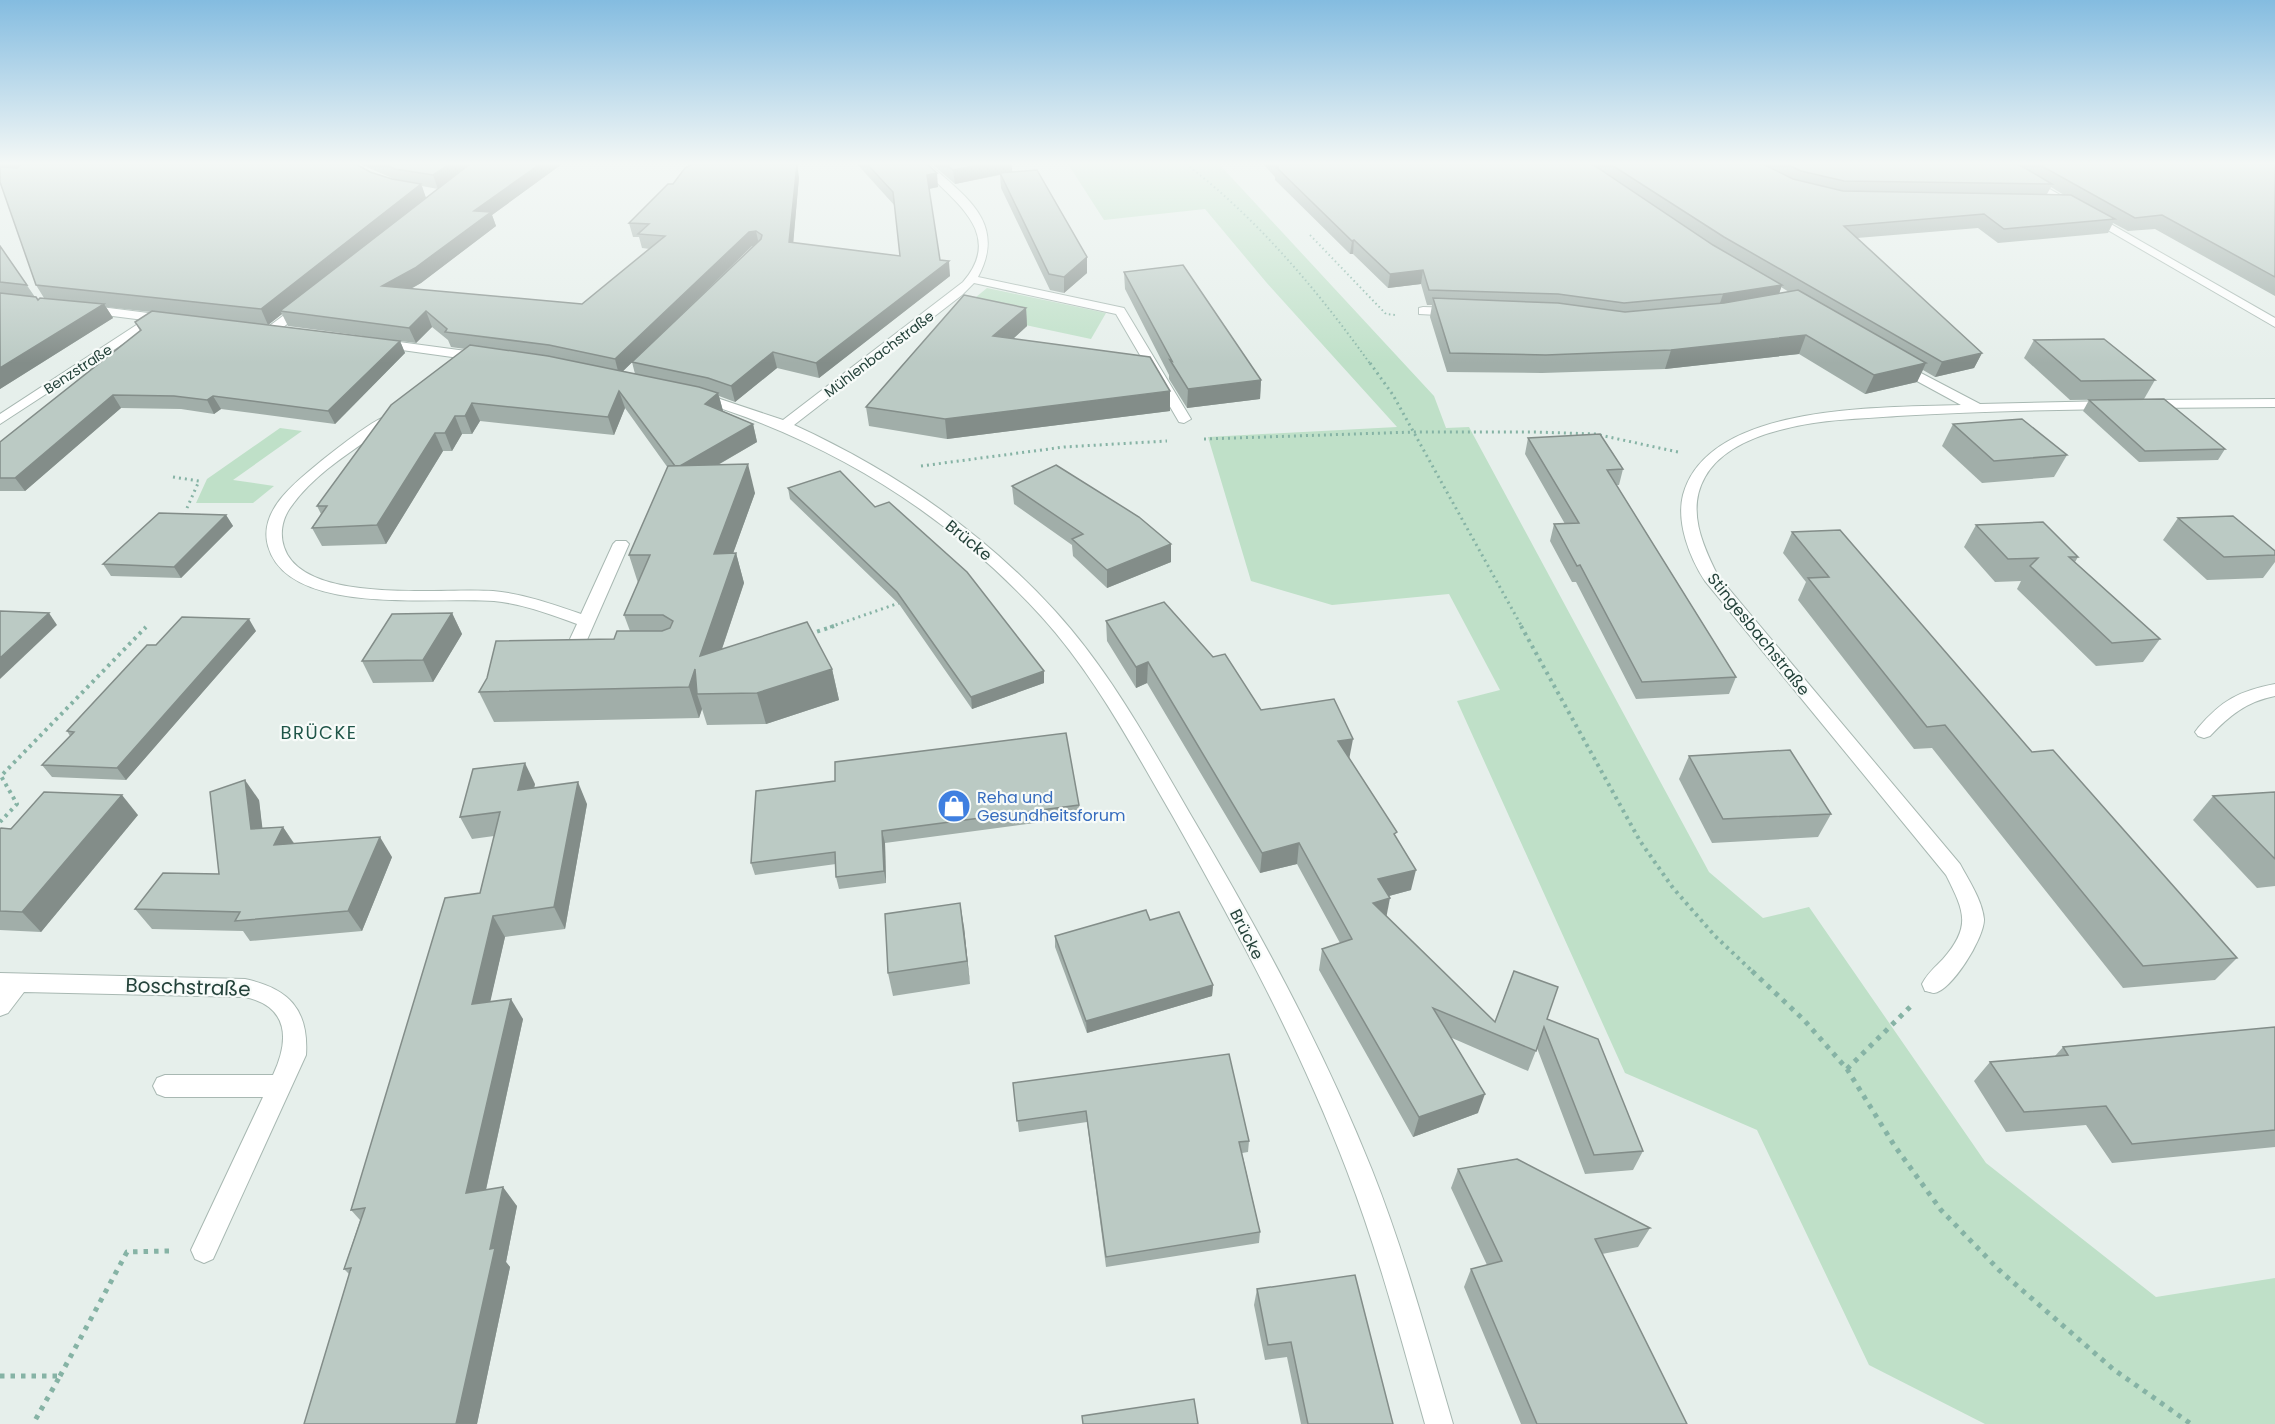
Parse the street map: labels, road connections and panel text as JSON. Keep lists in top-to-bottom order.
{
  "streets": {
    "street": [
      "Mühlenbachstraße",
      "Benzstraße",
      "Brücke",
      "Stingesbachstraße",
      "Boschstraße"
    ]
  },
  "crossings": [
    ["Mühlenbachstraße", "Brücke"]
  ],
  "districts": ["BRÜCKE"],
  "places": {
    "shop": ["Reha und Gesundheitsforum"]
  }
}
